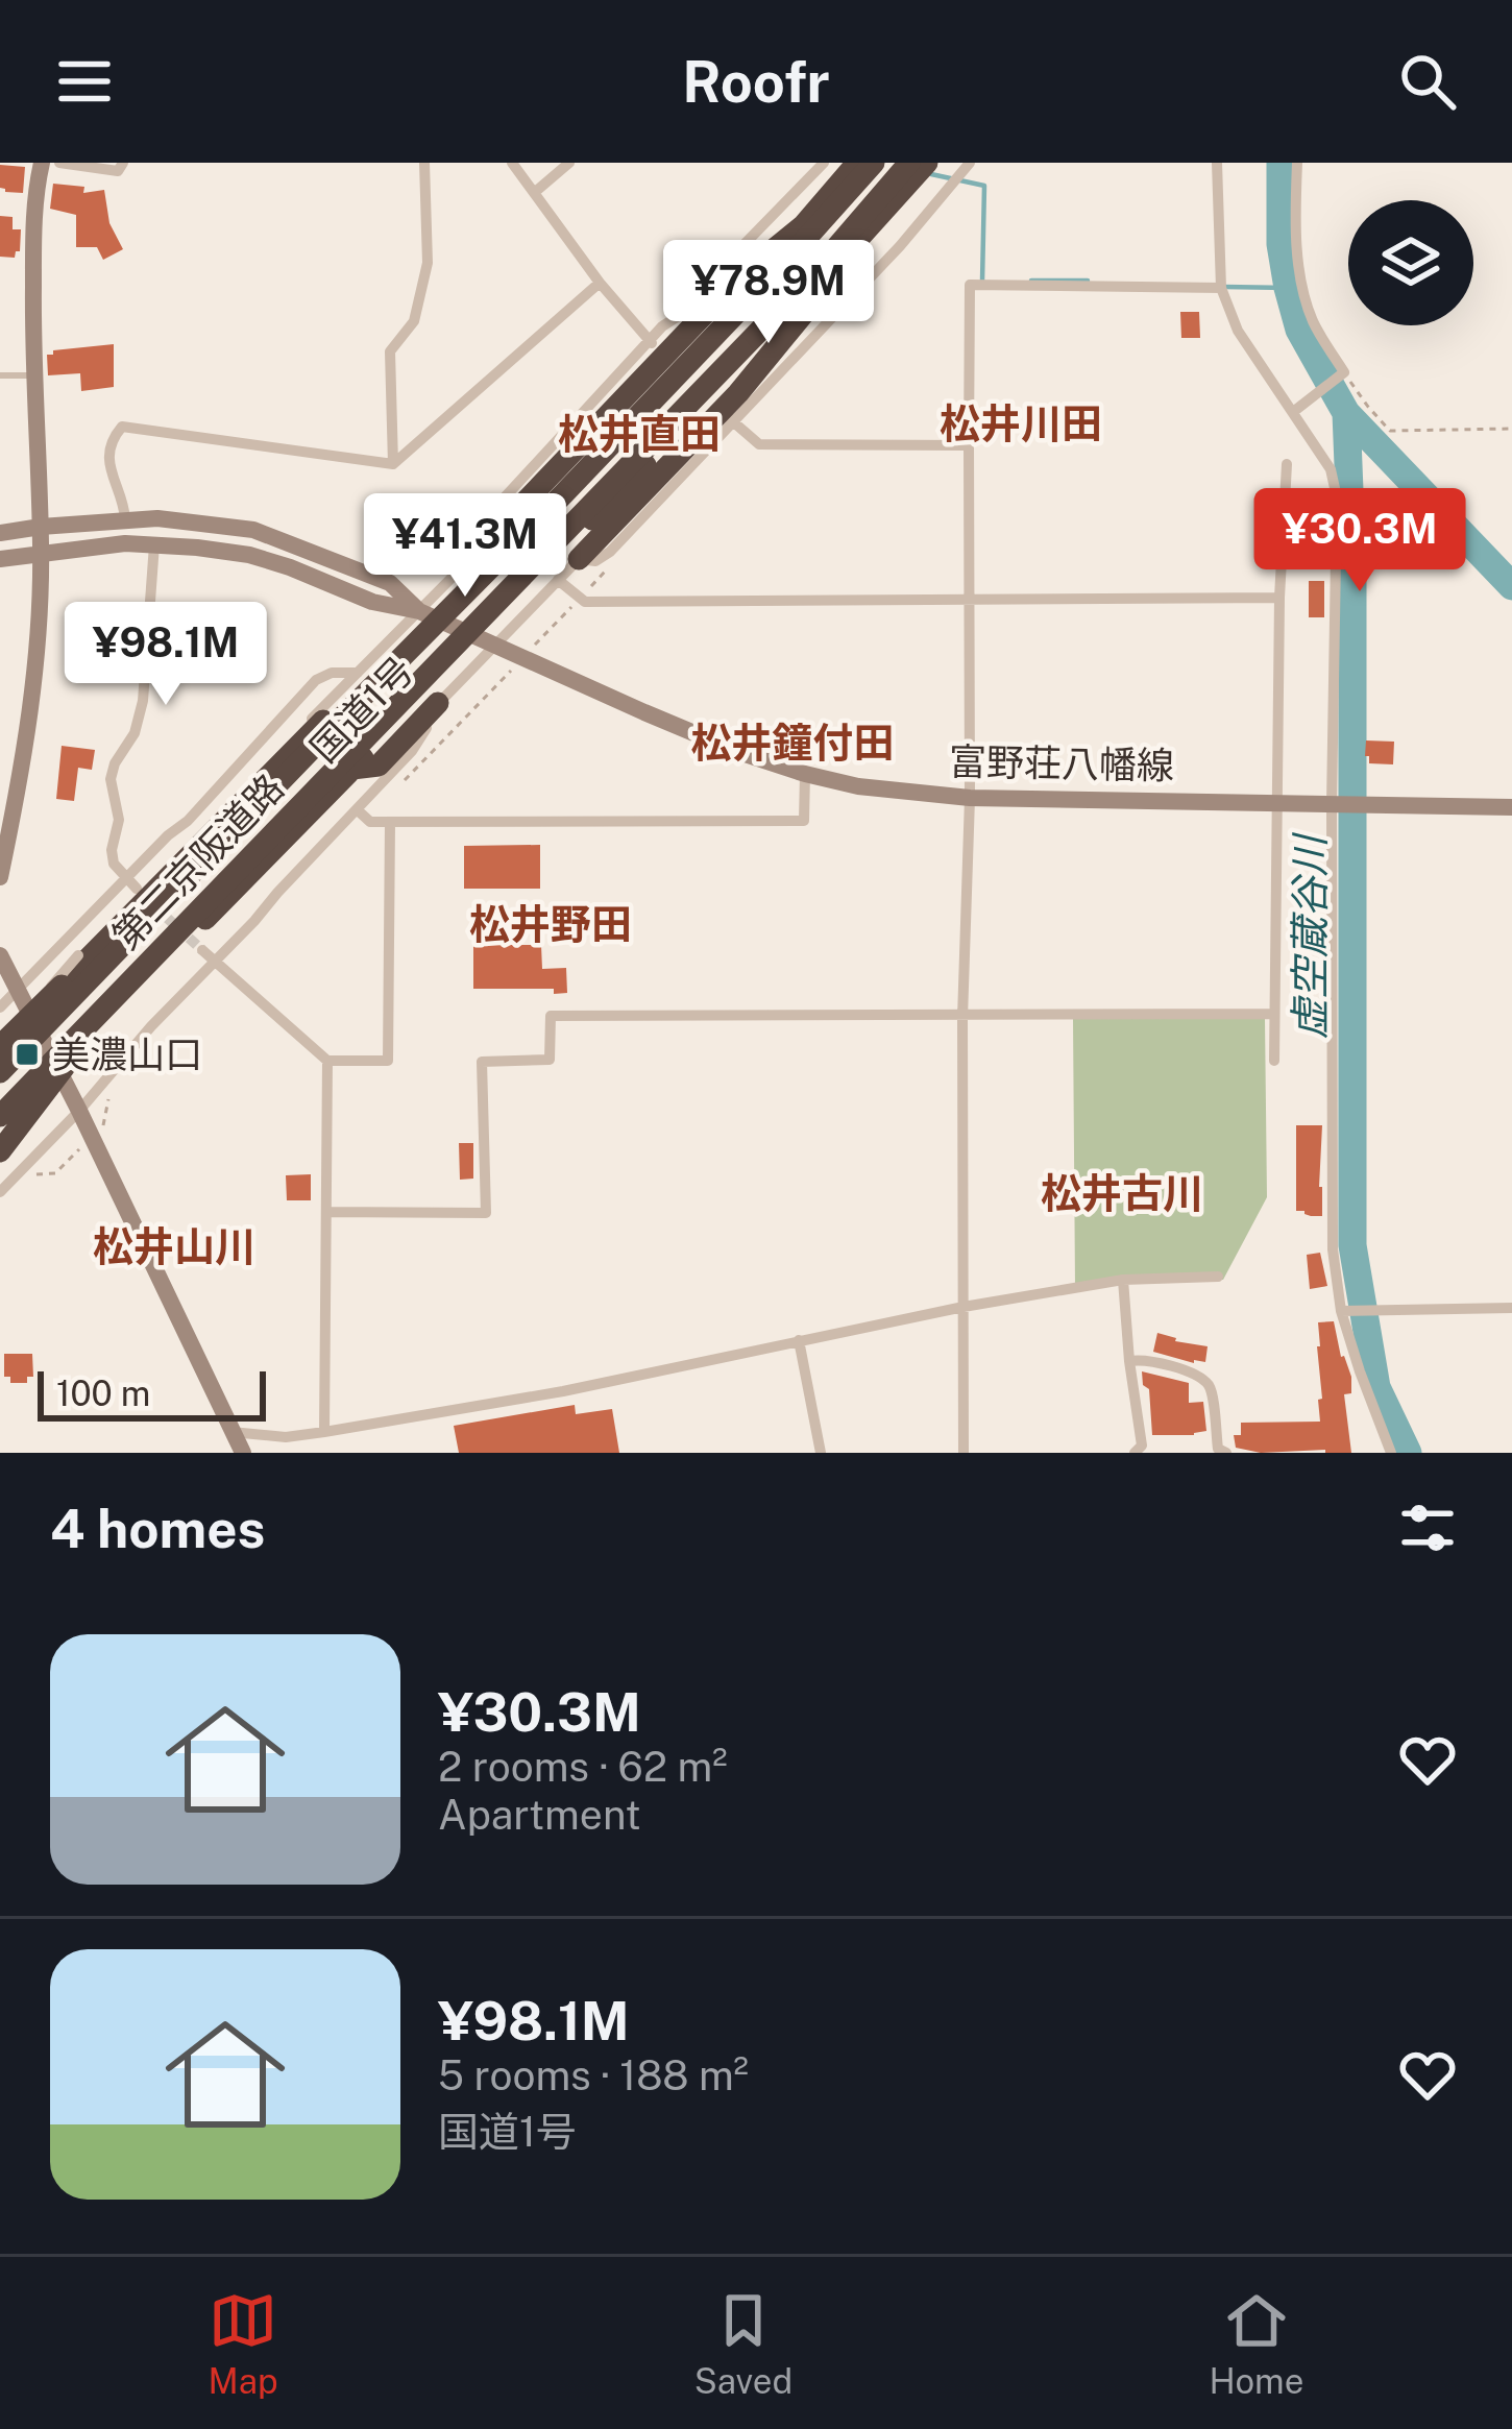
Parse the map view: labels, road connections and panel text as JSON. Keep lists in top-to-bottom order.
{
  "streets": {
    "highway": ["国道1号", "第二京阪道路"],
    "main road": ["富野荘八幡線"]
  },
  "districts": [
    "松井川田",
    "松井直田",
    "松井鐘付田",
    "松井野田",
    "松井古川",
    "松井山川"
  ],
  "water": ["虚空蔵谷川"],
  "places": {
    "transit": ["美濃山口"]
  },
  "scale_bar": "100 m",
  "page": {
    "header": "Roofr",
    "price": [
      "¥78.9M",
      "¥30.3M",
      "¥41.3M",
      "¥98.1M"
    ],
    "scale": "100 m",
    "heading": "4 homes",
    "list": [
      {
        "name": "¥30.3M",
        "note": "2 rooms · 62 m² · Apartment"
      },
      {
        "name": "¥98.1M",
        "note": "5 rooms · 188 m² · 国道1号"
      }
    ],
    "tabs": ["Map", "Saved", "Home"]
  }
}
